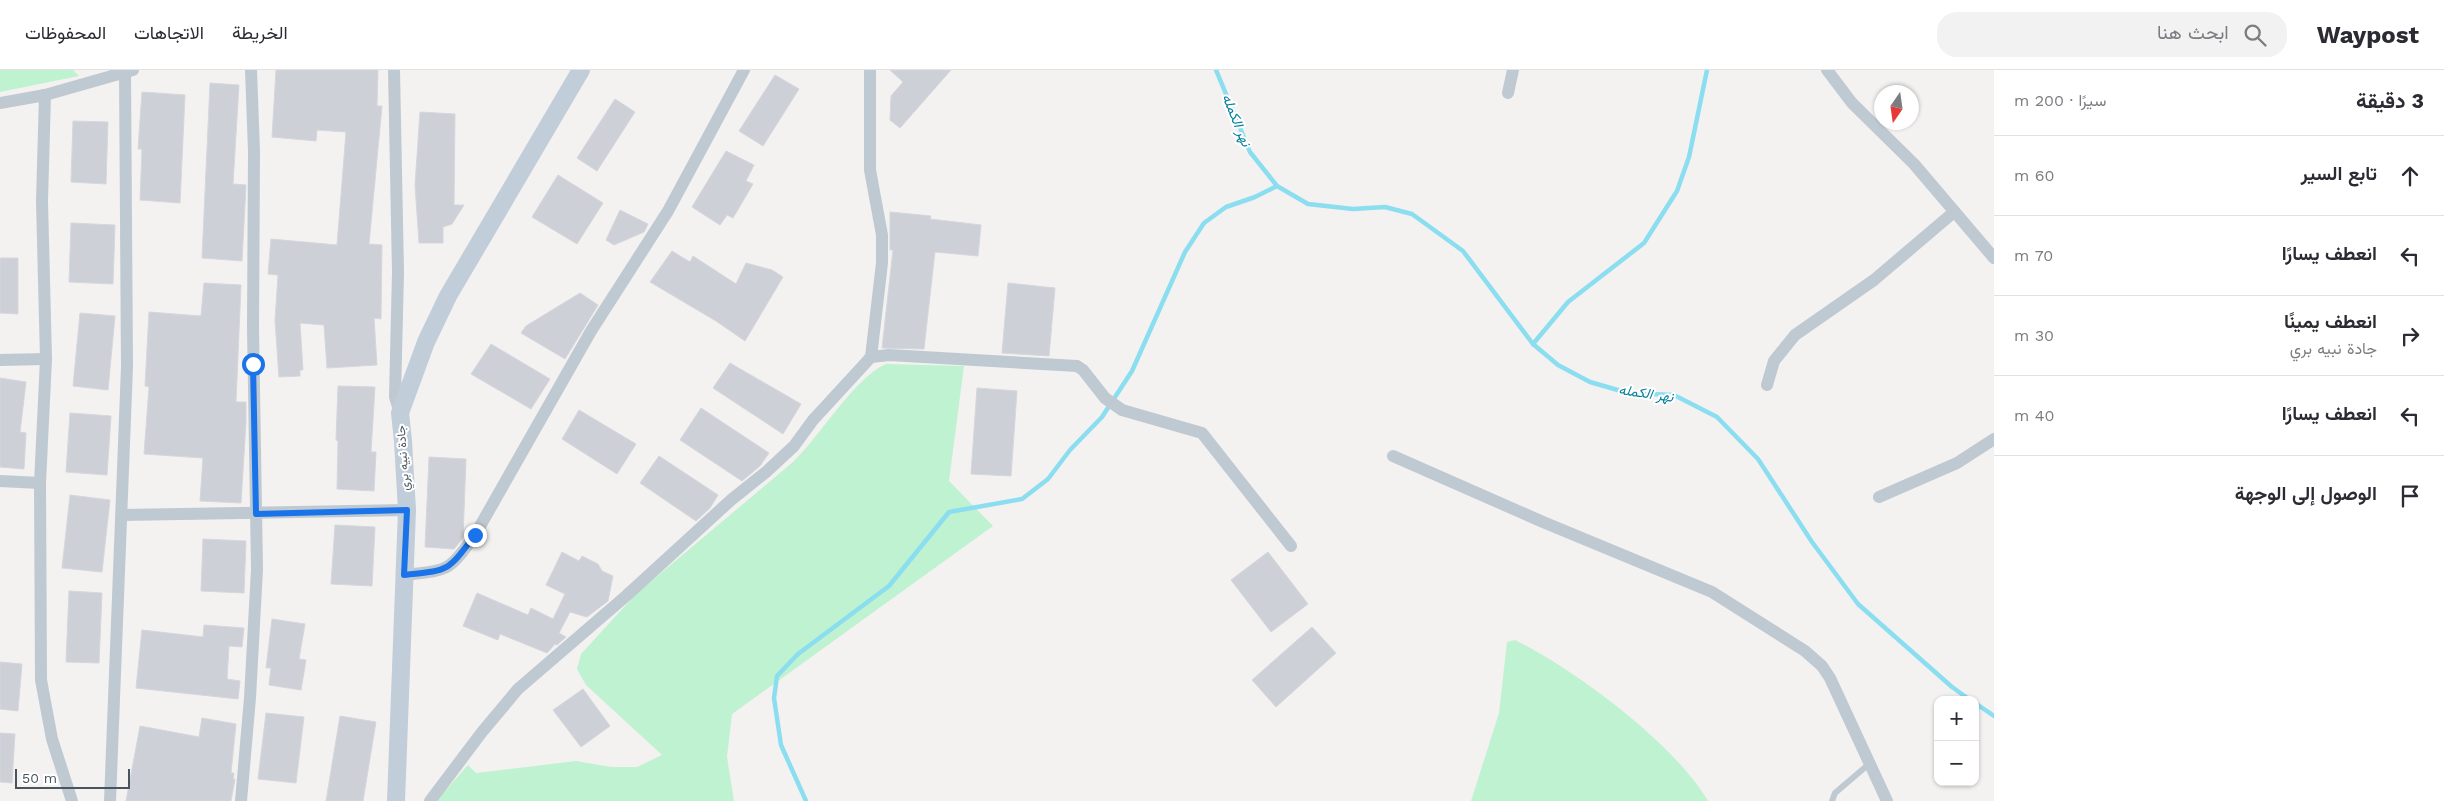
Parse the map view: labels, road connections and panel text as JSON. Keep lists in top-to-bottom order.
{
  "streets": {
    "street": ["جادة نبيه بري"]
  },
  "water": ["نهر الكمله"],
  "scale_bar": "50 m",
  "north": "bottom",
  "page": {
    "header": "Waypost",
    "search": "ابحث هنا",
    "nav": ["الخريطة", "الاتجاهات", "المحفوظات"],
    "heading": ["3 دقيقة", "سيرًا · 200 m"],
    "list": [
      ["تابع السير", "60 m"],
      ["انعطف يسارًا", "70 m"],
      ["انعطف يمينًا", "جادة نبيه بري", "30 m"],
      ["انعطف يسارًا", "40 m"],
      "الوصول إلى الوجهة"
    ],
    "map_buttons": ["+", "−"],
    "scale": "50 m"
  }
}
